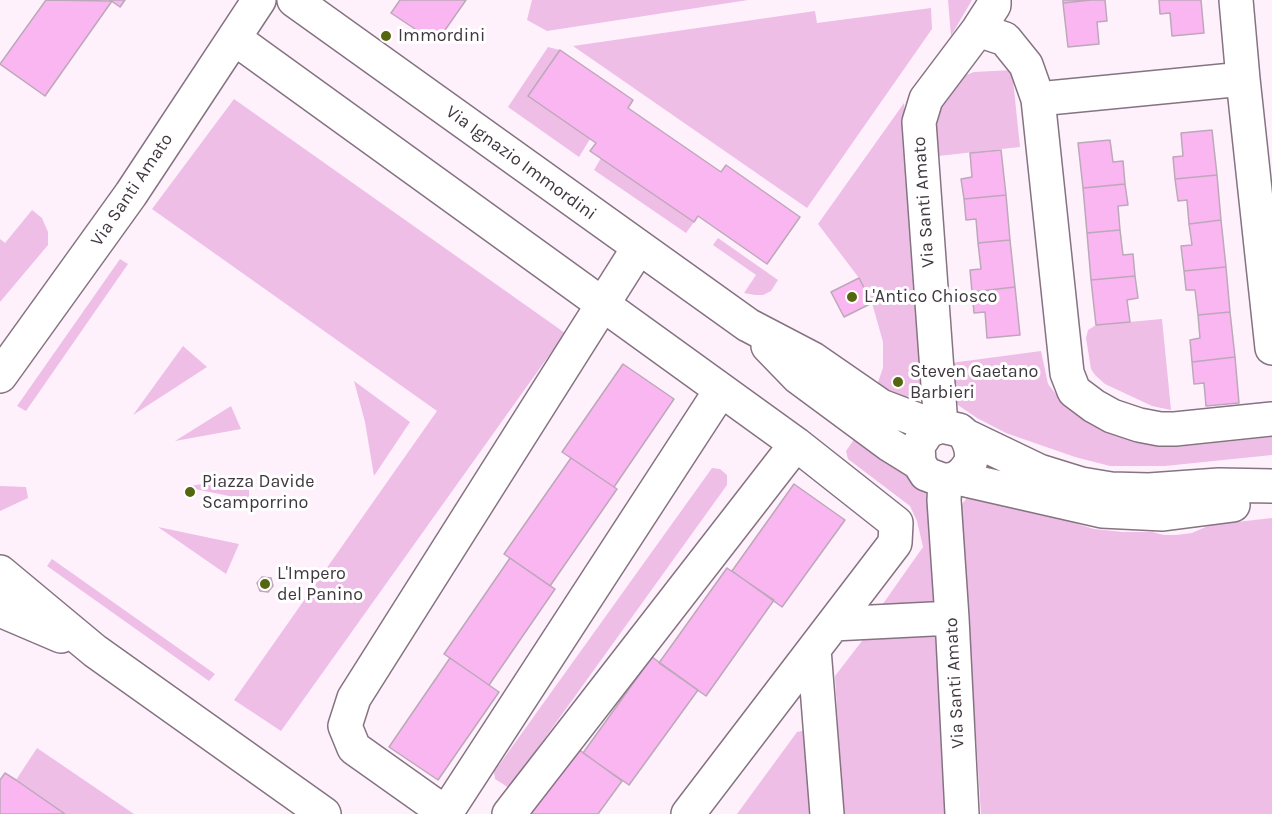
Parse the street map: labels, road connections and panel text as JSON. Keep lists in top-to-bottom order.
{
  "streets": {
    "street": ["Via Ignazio Immordini", "Via Santi Amato"]
  },
  "places": [
    "Immordini",
    "L'Antico Chiosco",
    "Steven Gaetano Barbieri",
    "Piazza Davide Scamporrino",
    "L'Impero del Panino"
  ]
}
